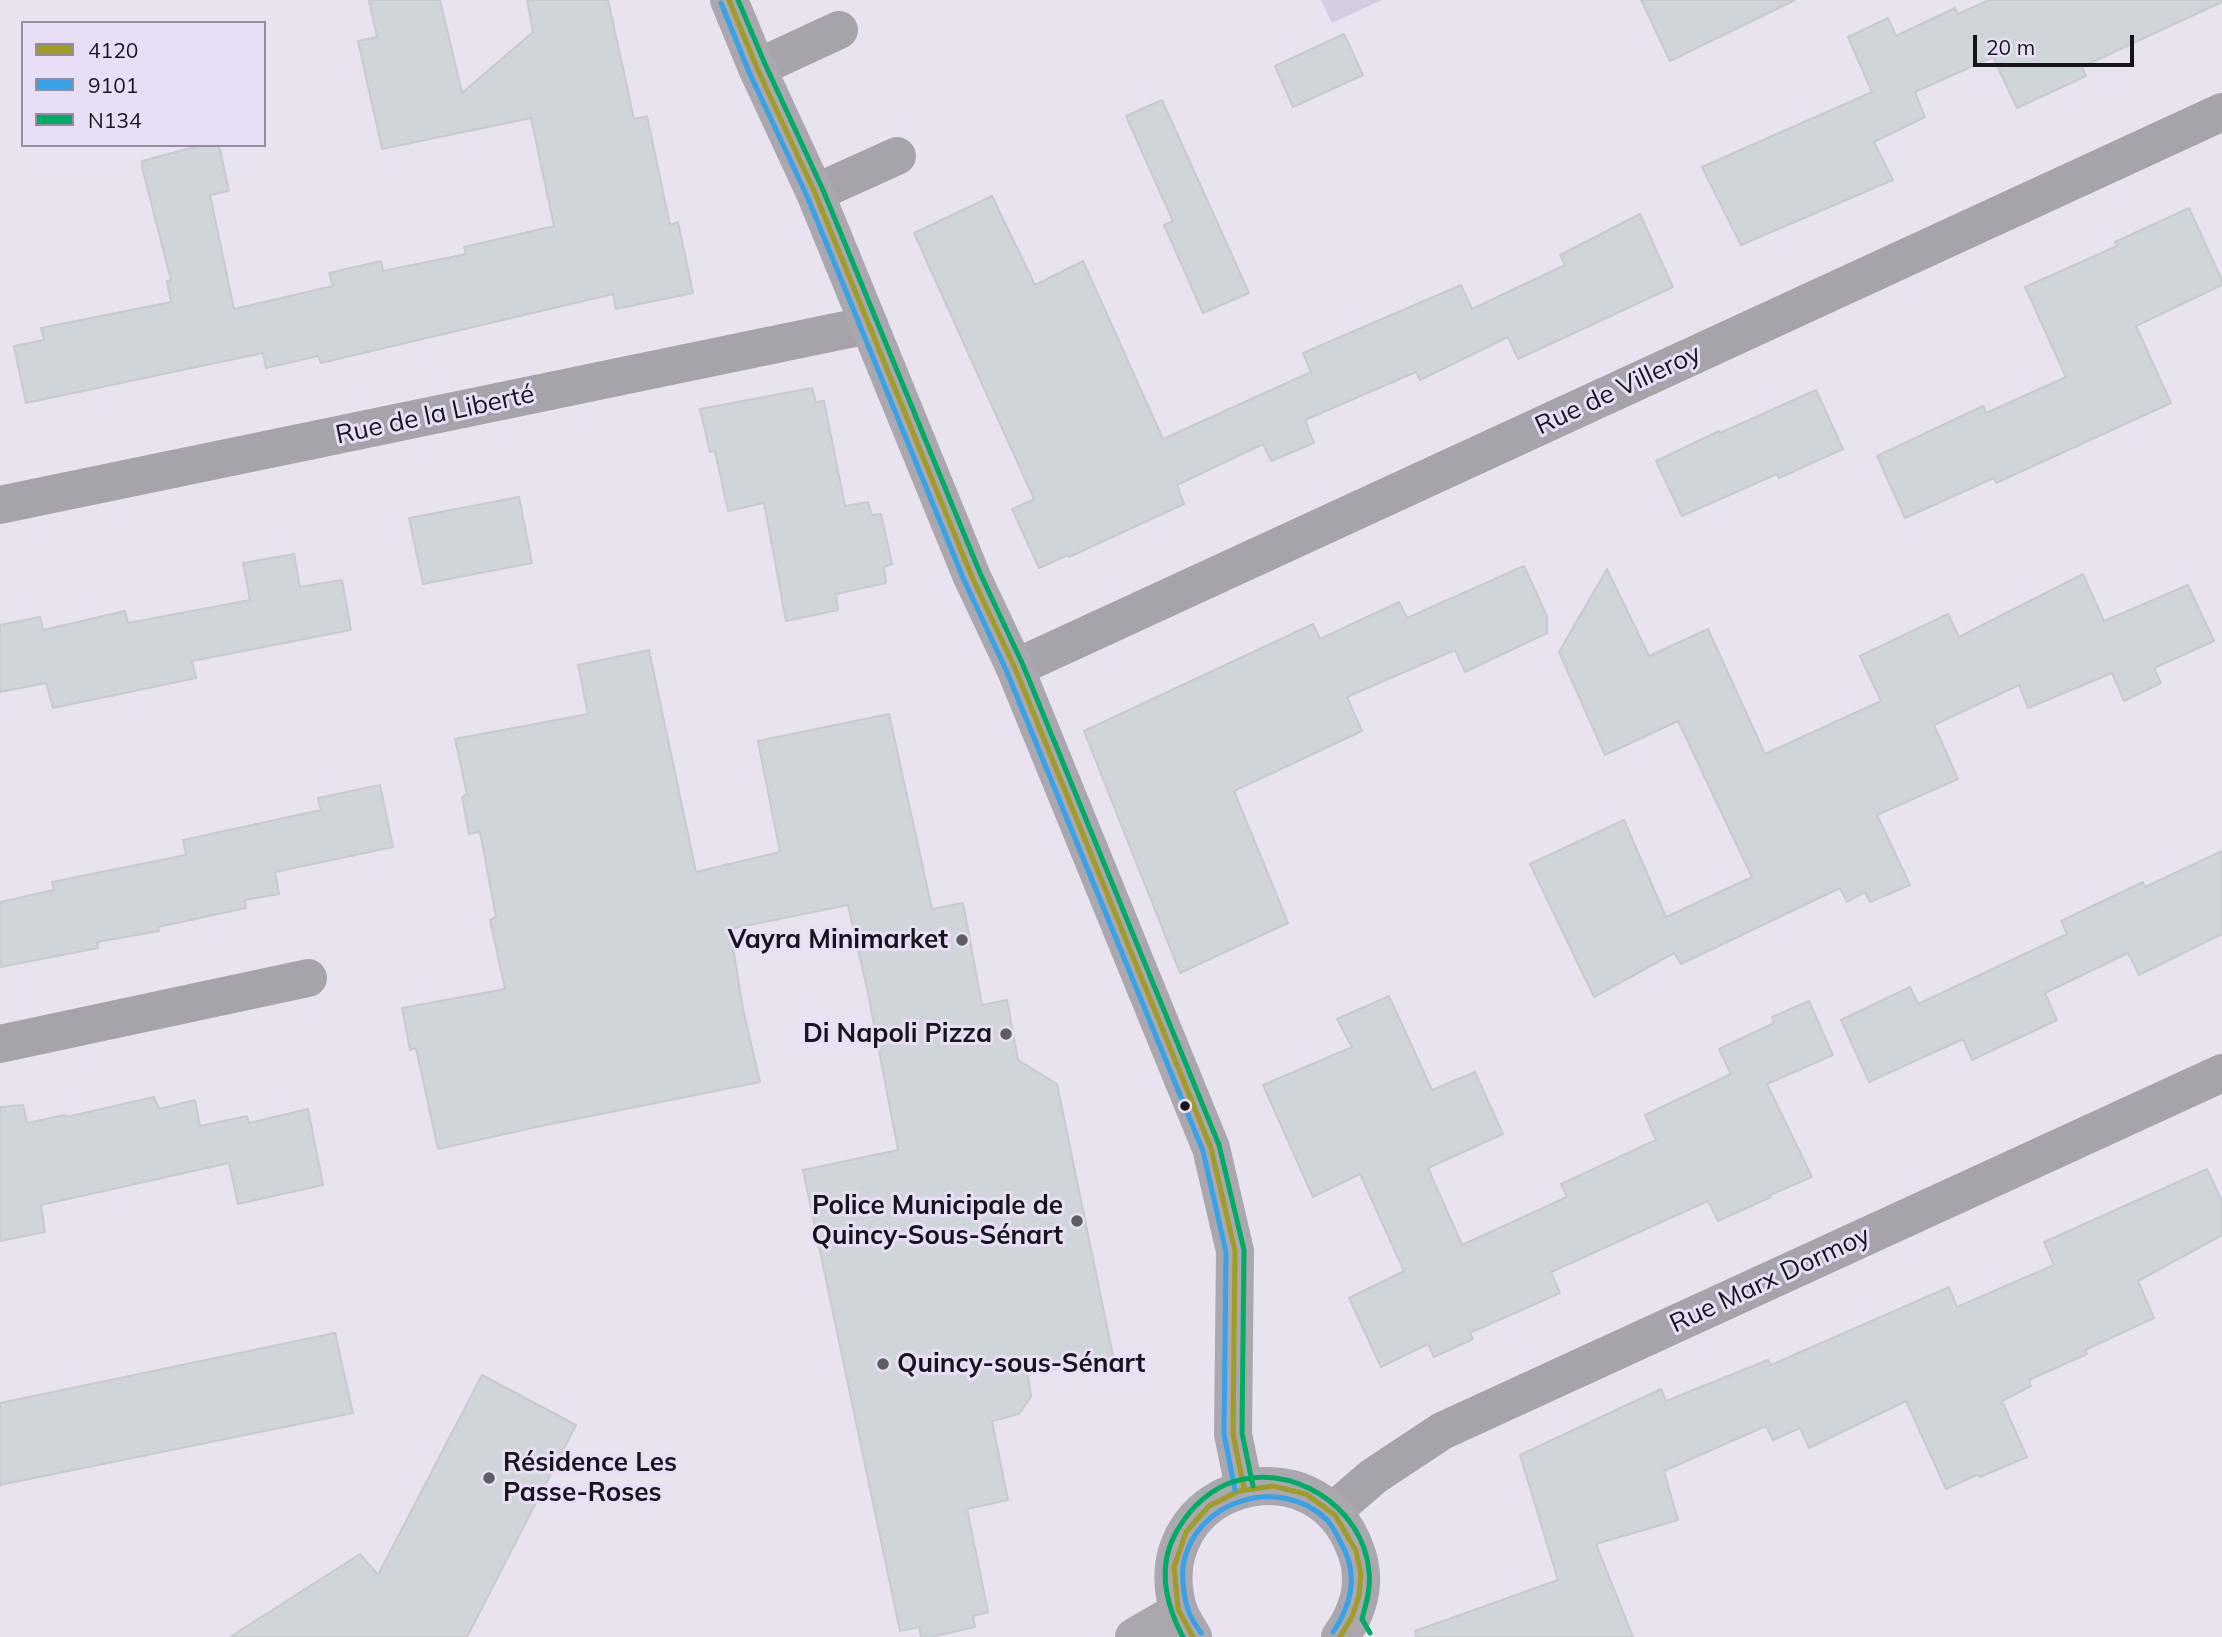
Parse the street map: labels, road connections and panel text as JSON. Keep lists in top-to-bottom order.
{
  "streets": {
    "street": ["Rue de Villeroy", "Rue de la Liberté", "Rue Marx Dormoy"]
  },
  "places": [
    "Vayra Minimarket",
    "Di Napoli Pizza",
    "Police Municipale de Quincy-Sous-Sénart",
    "Quincy-sous-Sénart",
    "Résidence Les Passe-Roses"
  ],
  "lines": ["transit line 4120", "transit line N134", "transit line 9101"],
  "legend": ["4120", "9101", "N134"],
  "scale_bar": "20 m"
}
